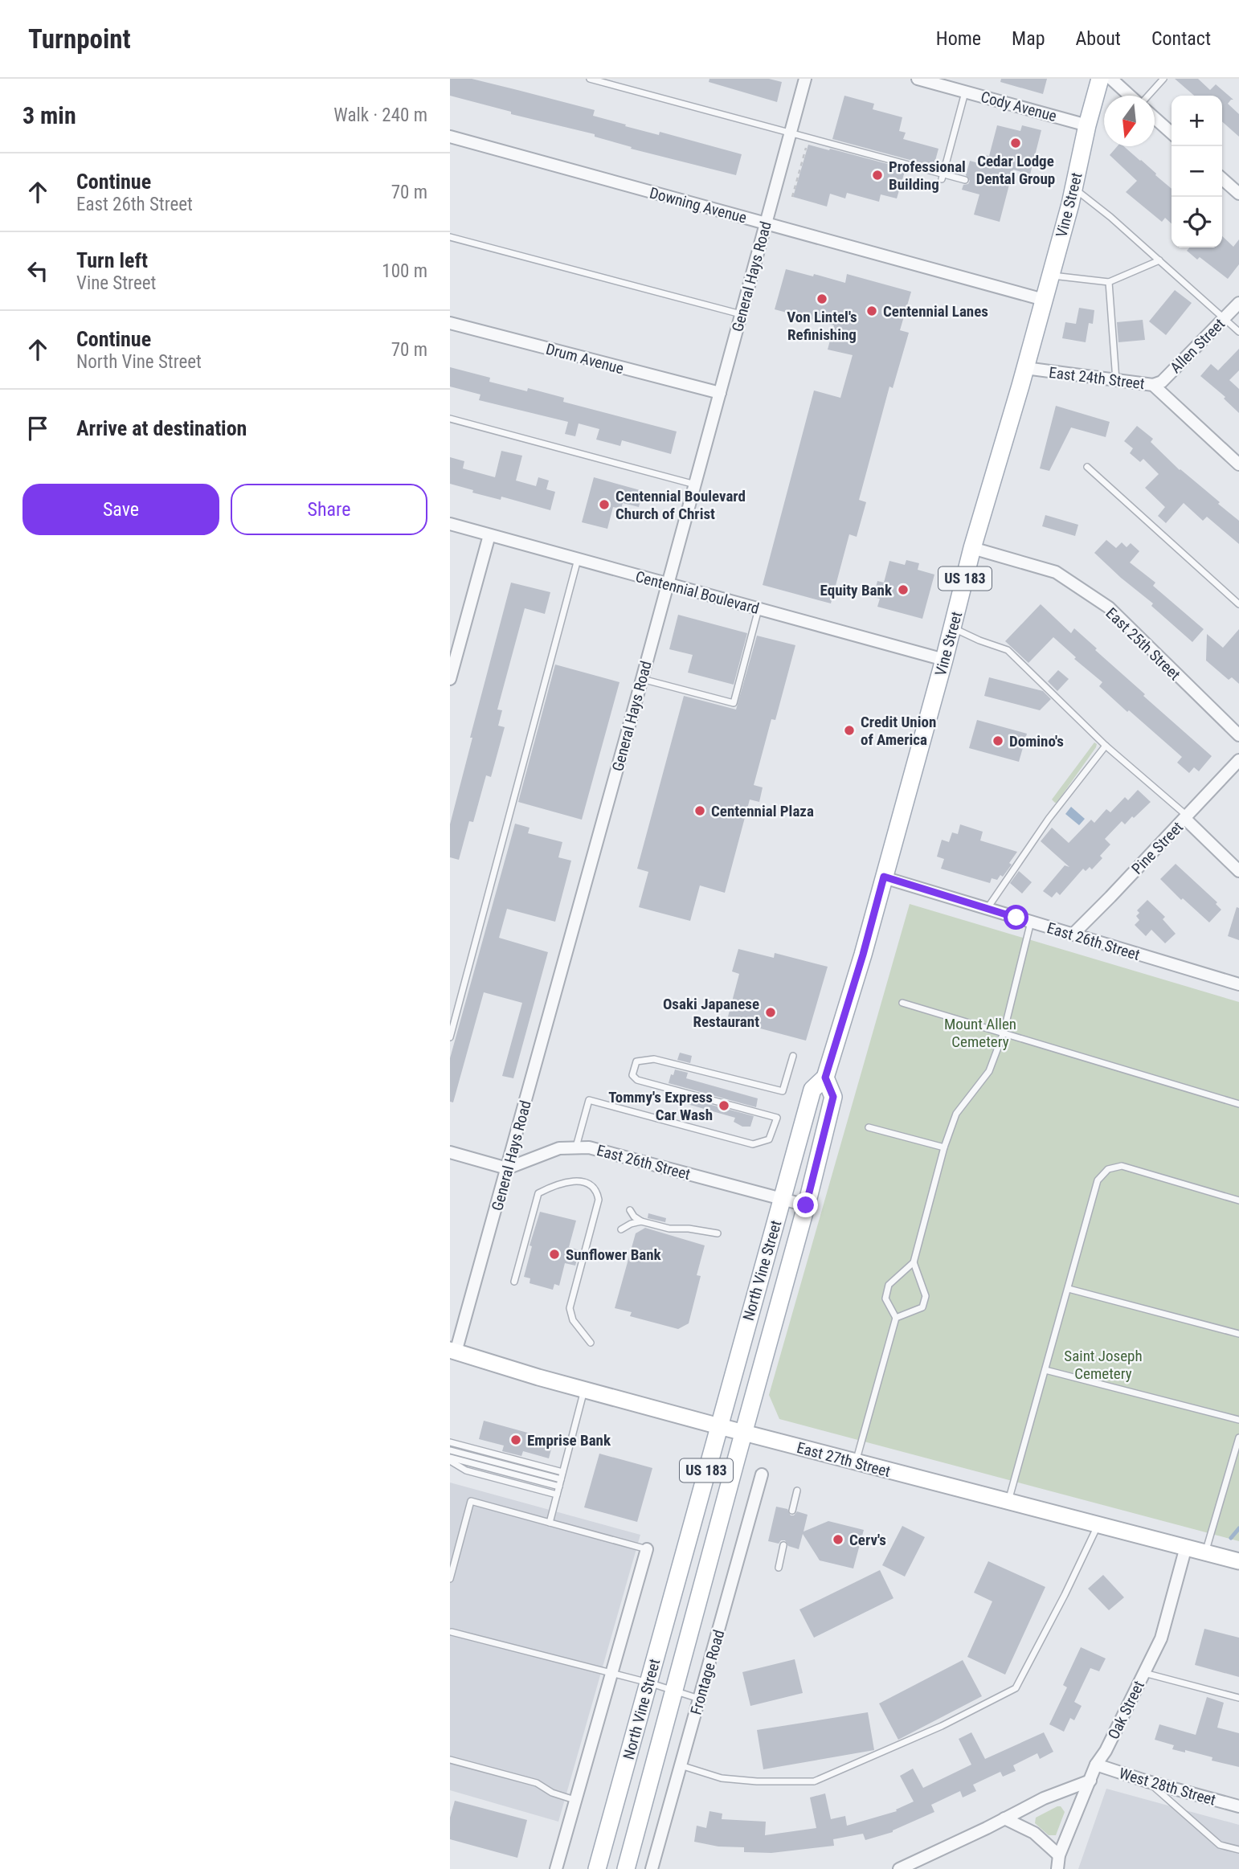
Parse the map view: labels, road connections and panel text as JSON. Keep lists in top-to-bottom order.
{
  "streets": {
    "main road": [
      "Vine Street",
      "US 183",
      "North Vine Street",
      "East 27th Street"
    ],
    "street": [
      "Cody Avenue",
      "Downing Avenue",
      "General Hays Road",
      "Allen Street",
      "Drum Avenue",
      "East 24th Street",
      "Centennial Boulevard",
      "East 25th Street",
      "Pine Street",
      "East 26th Street",
      "Frontage Road",
      "Oak Street",
      "West 28th Street"
    ]
  },
  "crossings": [
    ["Cody Avenue", "Vine Street"],
    ["Downing Avenue", "Vine Street"],
    ["Downing Avenue", "General Hays Road"],
    ["Vine Street", "East 24th Street"],
    ["Vine Street", "Centennial Boulevard"],
    ["Vine Street", "East 25th Street"],
    ["Vine Street", "East 26th Street"],
    ["Vine Street", "North Vine Street"],
    ["General Hays Road", "Drum Avenue"],
    ["General Hays Road", "Centennial Boulevard"],
    ["General Hays Road", "East 26th Street"],
    ["General Hays Road", "East 27th Street"],
    ["Allen Street", "East 24th Street"],
    ["Pine Street", "East 26th Street"],
    ["East 26th Street", "North Vine Street"],
    ["North Vine Street", "East 27th Street"],
    ["East 27th Street", "Oak Street"],
    ["Oak Street", "West 28th Street"]
  ],
  "parks": ["Mount Allen Cemetery", "Saint Joseph Cemetery"],
  "places": [
    "Cedar Lodge Dental Group",
    "Professional Building",
    "Von Lintel's Refinishing",
    "Centennial Lanes",
    "Centennial Boulevard Church of Christ",
    "Equity Bank",
    "Credit Union of America",
    "Domino's",
    "Centennial Plaza",
    "Osaki Japanese Restaurant",
    "Tommy's Express Car Wash",
    "Sunflower Bank",
    "Emprise Bank",
    "Cerv's"
  ],
  "north": "bottom",
  "page": {
    "header": "Turnpoint",
    "nav": [
      "Home",
      "Map",
      "About",
      "Contact"
    ],
    "heading": ["3 min", "Walk · 240 m"],
    "map_buttons": ["+", "−"],
    "list": [
      ["Continue", "East 26th Street", "70 m"],
      ["Turn left", "Vine Street", "100 m"],
      ["Continue", "North Vine Street", "70 m"],
      "Arrive at destination"
    ],
    "buttons": ["Save", "Share"]
  }
}
